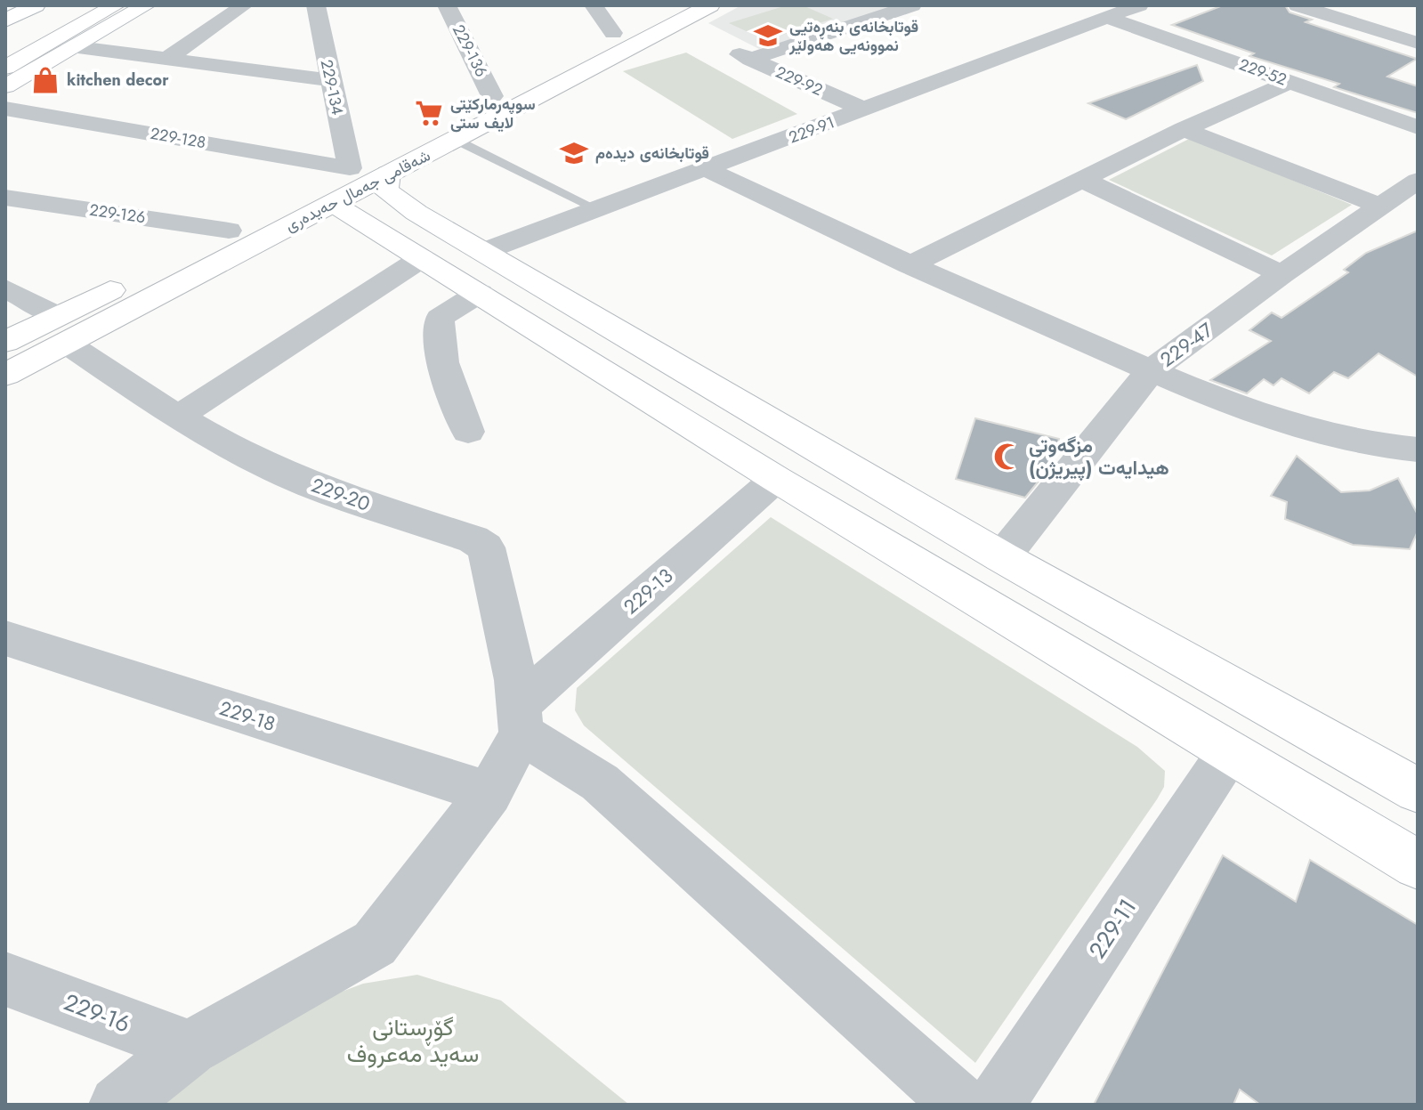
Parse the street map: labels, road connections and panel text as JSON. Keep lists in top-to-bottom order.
{
  "streets": {
    "main road": ["شەقامی جەمال حەیدەری"],
    "street": [
      "229-136",
      "229-52",
      "229-92",
      "229-134",
      "229-91",
      "229-128",
      "229-126",
      "229-47",
      "229-20",
      "229-13",
      "229-18",
      "229-11",
      "229-16"
    ]
  },
  "crossings": [
    ["229-136", "شەقامی جەمال حەیدەری"],
    ["229-52", "229-91"],
    ["229-92", "229-91"],
    ["229-134", "229-128"],
    ["229-134", "شەقامی جەمال حەیدەری"],
    ["229-128", "شەقامی جەمال حەیدەری"],
    ["شەقامی جەمال حەیدەری", "229-126"],
    ["شەقامی جەمال حەیدەری", "229-20"],
    ["229-20", "229-13"]
  ],
  "parks": ["گۆڕستانی سەید مەعروف"],
  "places": {
    "school or university": ["قوتابخانەی بنەڕەتیی نموونەیی هەولێر", "قوتابخانەی دیدەم"],
    "shop": ["kitchen decor"],
    "supermarket": ["سوپەرمارکێتی لایف ستی"],
    "mosque": ["مزگه‌وتی هیدایه‌ت (پیریژن)"]
  }
}
